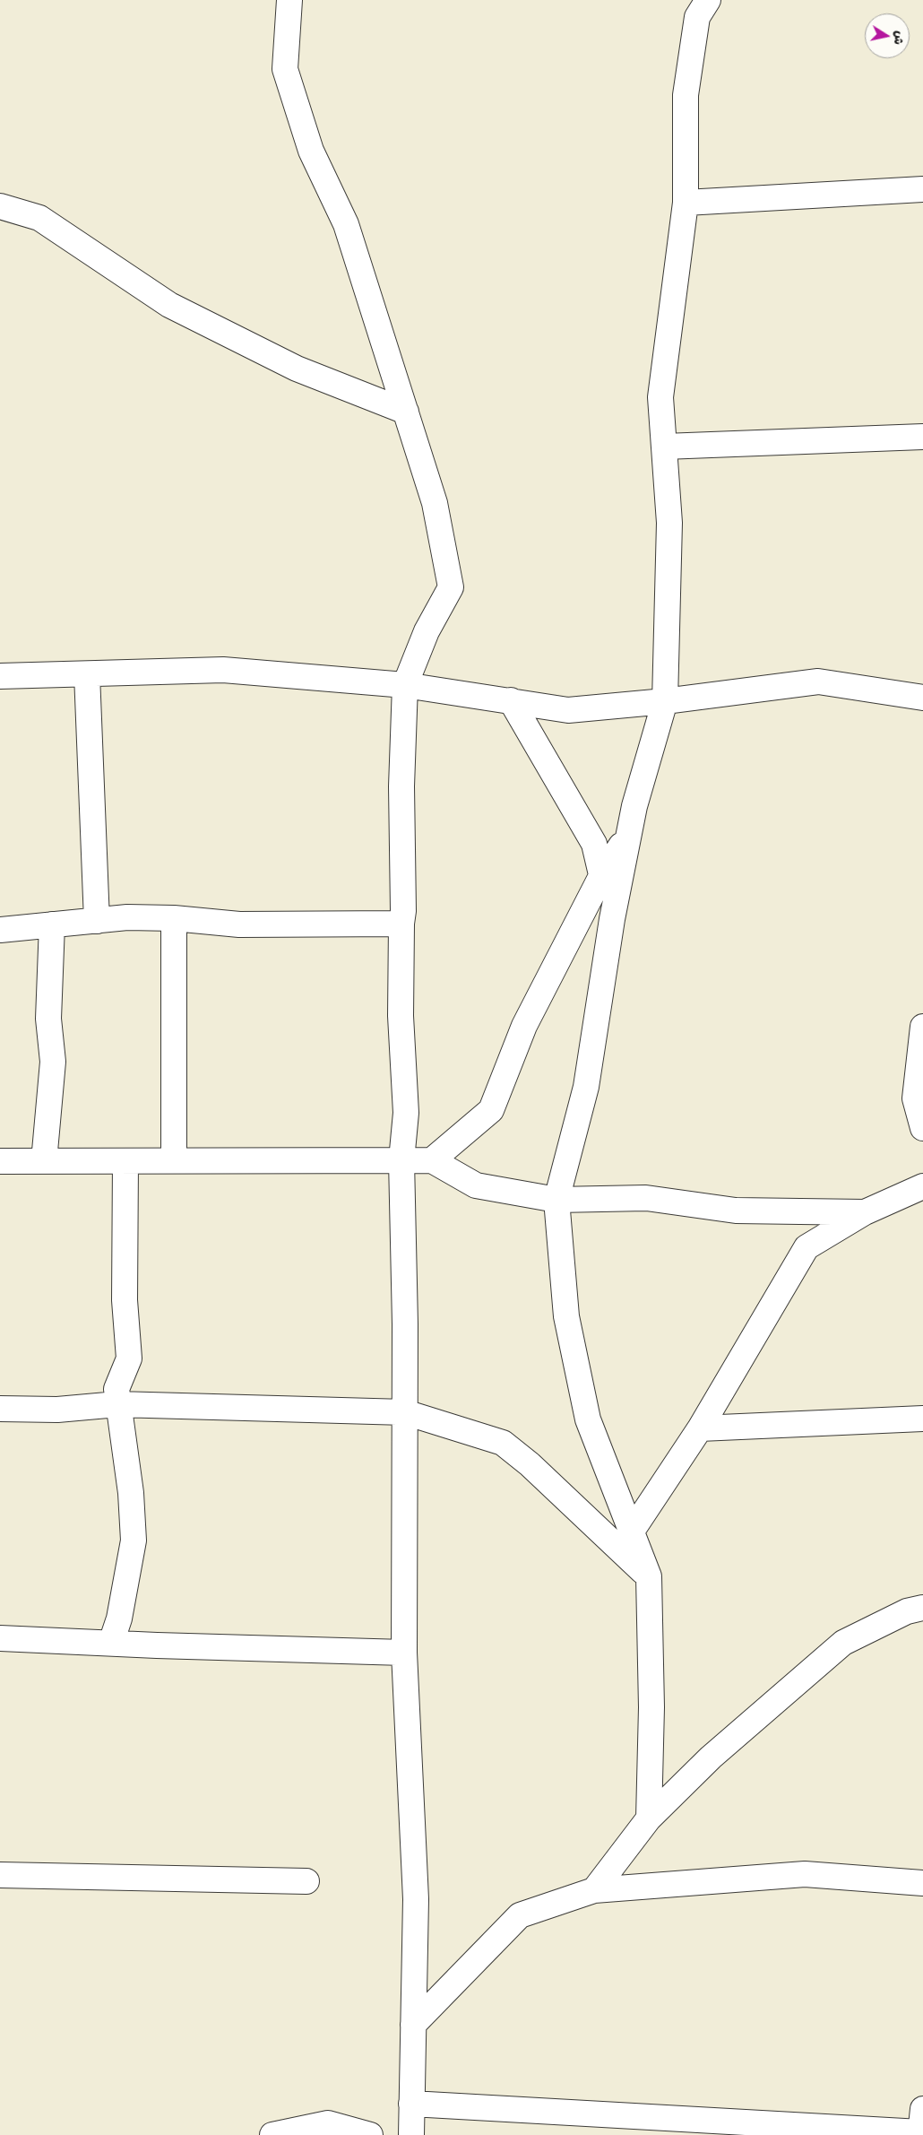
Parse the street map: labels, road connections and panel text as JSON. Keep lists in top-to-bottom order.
{
  "north": "right"
}
